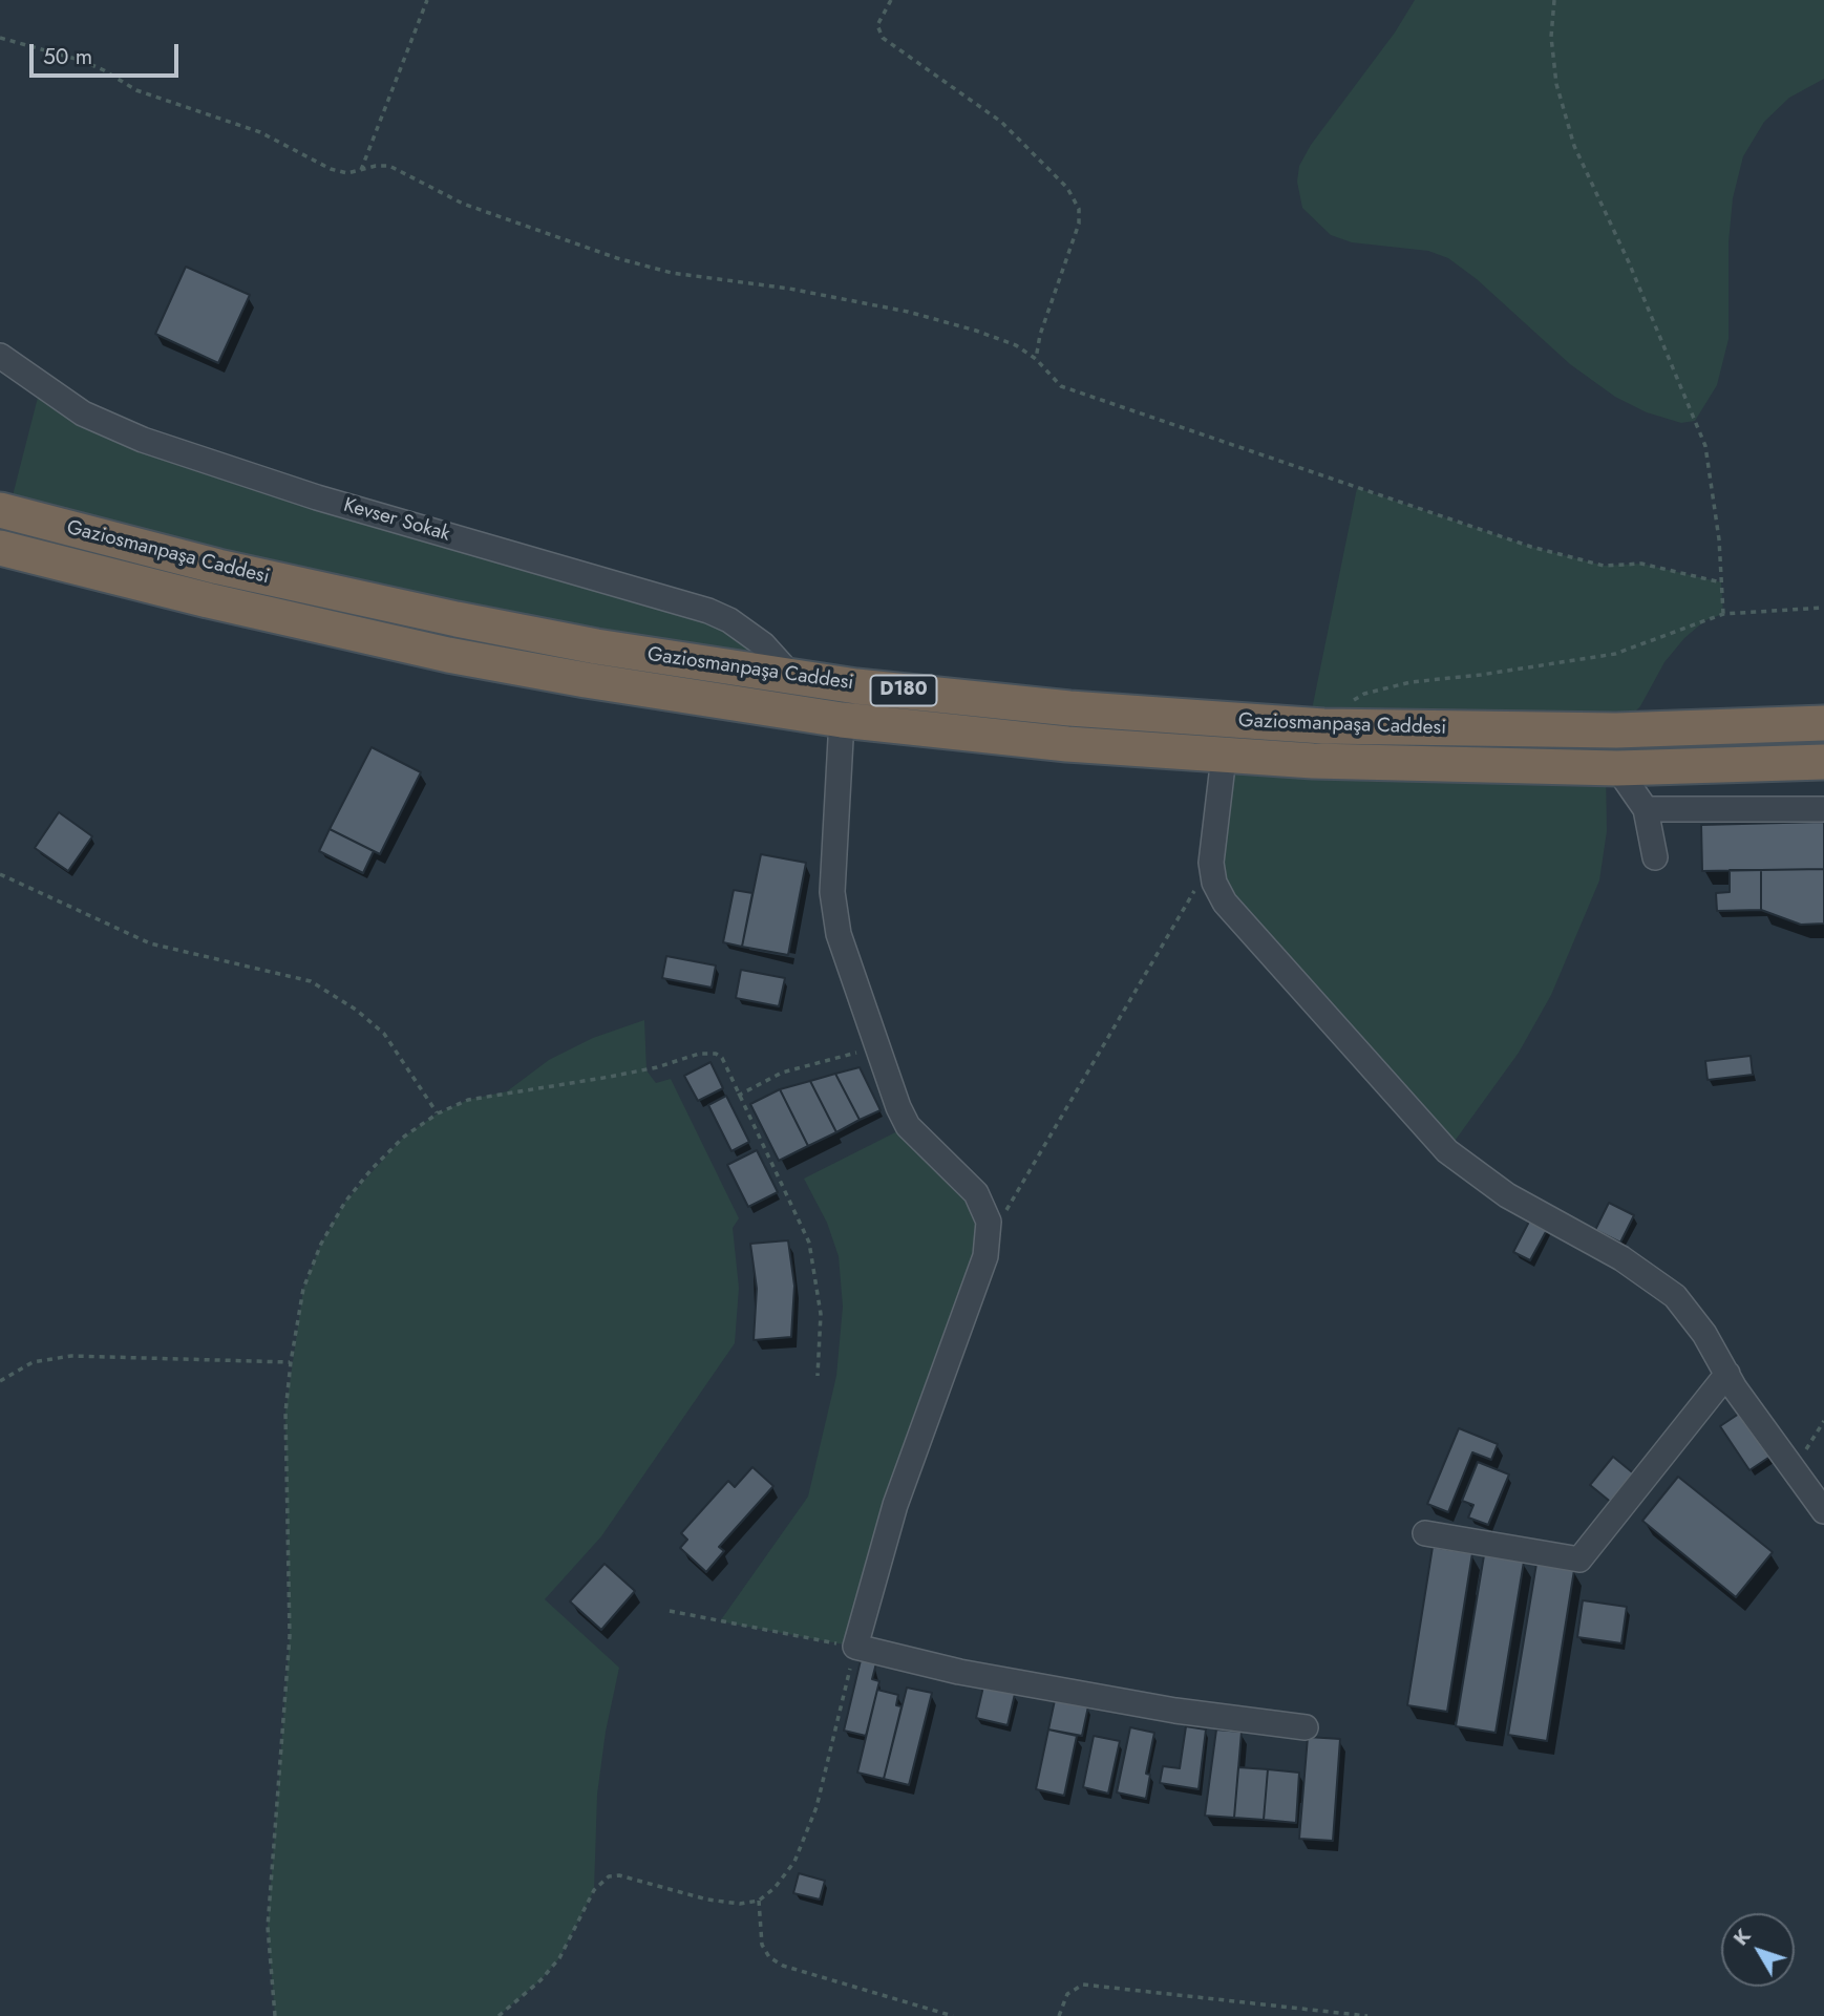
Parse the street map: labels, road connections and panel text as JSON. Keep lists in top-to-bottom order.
{
  "streets": {
    "highway": ["Gaziosmanpaşa Caddesi", "D180"],
    "street": ["Kevser Sokak"]
  },
  "crossings": [
    ["Kevser Sokak", "Gaziosmanpaşa Caddesi"]
  ],
  "scale_bar": "50 m",
  "north": "top left"
}
